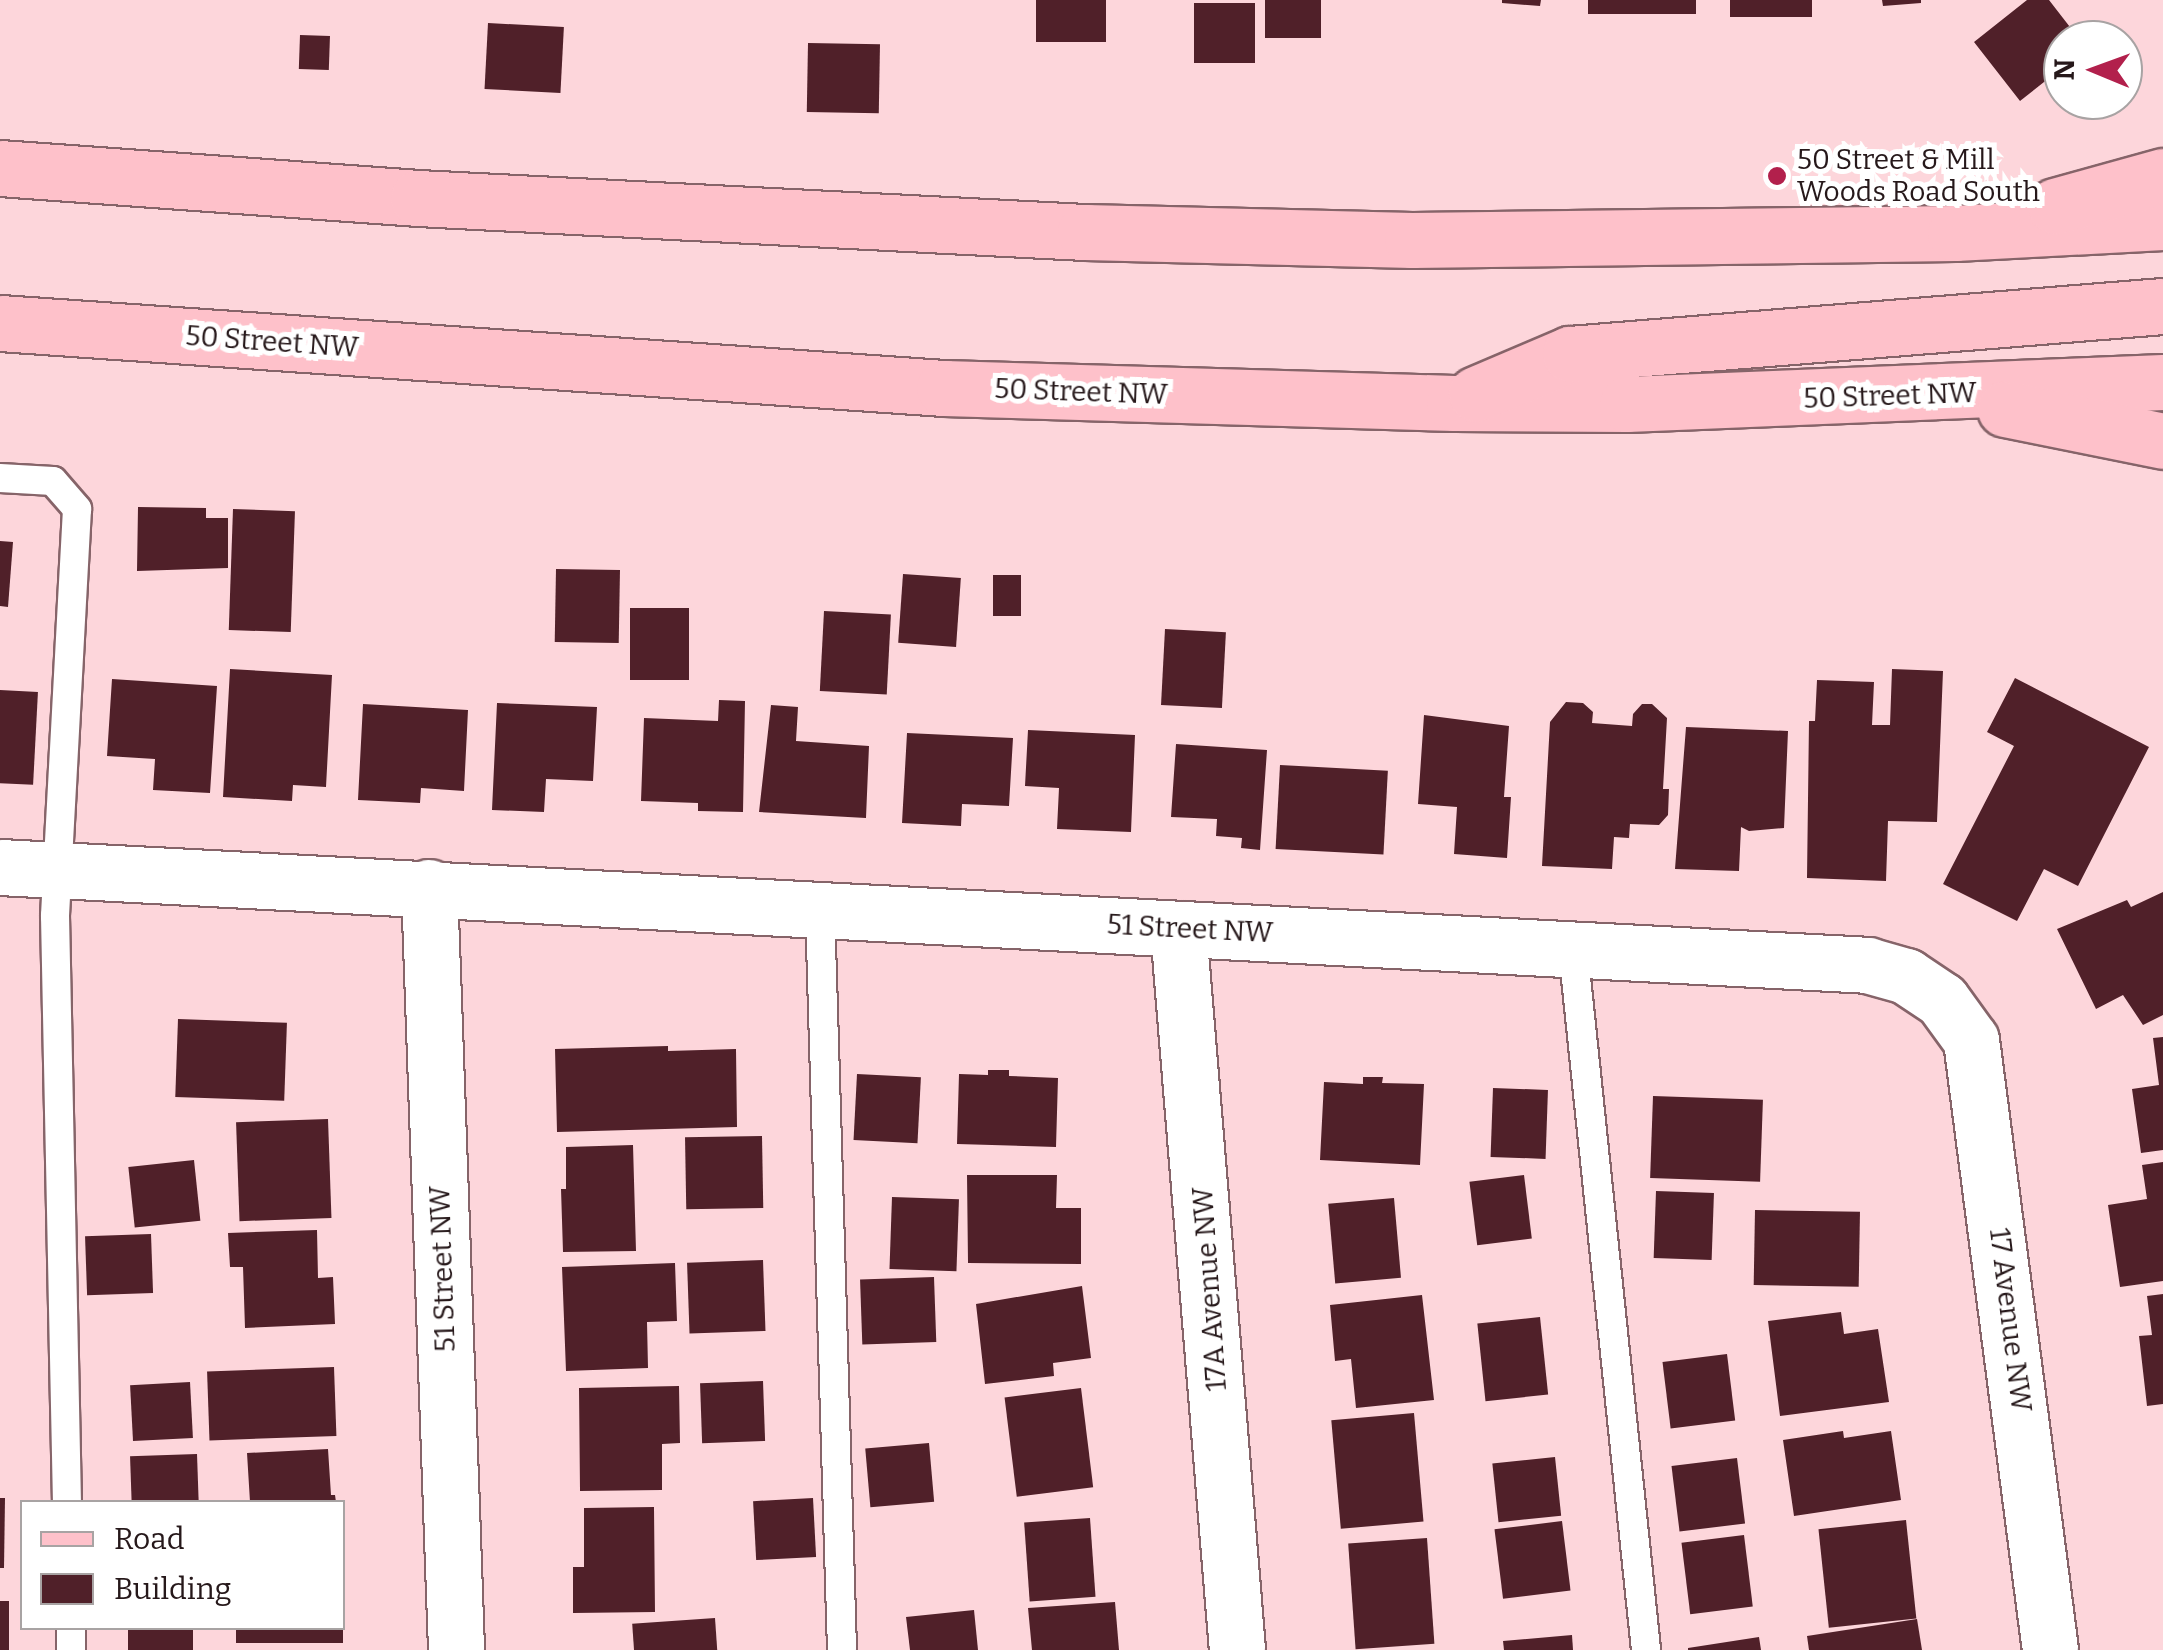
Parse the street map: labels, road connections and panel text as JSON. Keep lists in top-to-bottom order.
{
  "streets": {
    "main road": ["50 Street NW"],
    "street": ["51 Street NW", "17A Avenue NW", "17 Avenue NW"]
  },
  "crossings": [
    ["51 Street NW", "17A Avenue NW"],
    ["51 Street NW", "17 Avenue NW"]
  ],
  "places": ["50 Street & Mill Woods Road South"],
  "legend": ["Road", "Building"],
  "north": "left"
}
